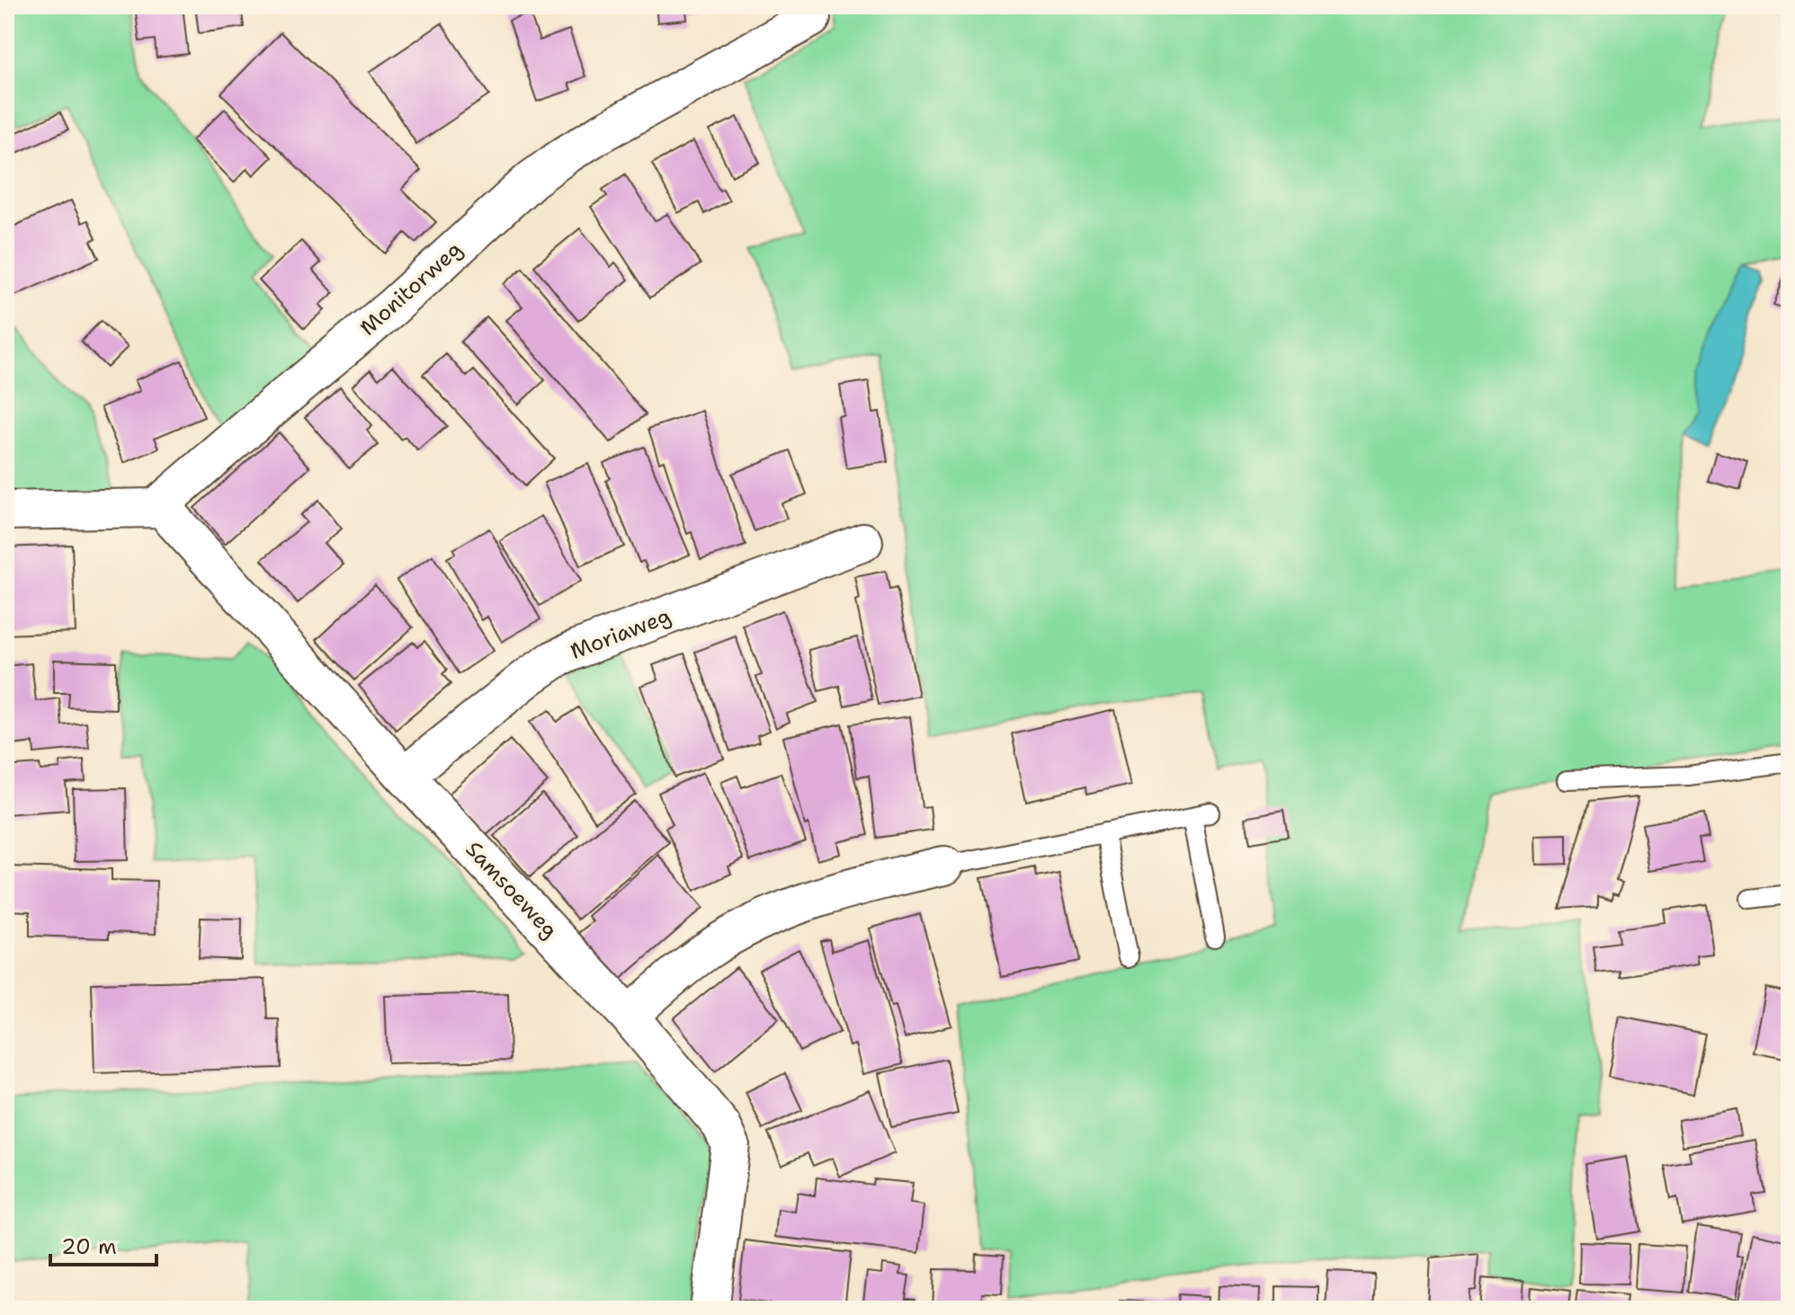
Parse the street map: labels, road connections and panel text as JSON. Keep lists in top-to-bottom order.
{
  "streets": {
    "street": ["Monitorweg", "Moriaweg", "Samsoeweg"]
  },
  "crossings": [
    ["Moriaweg", "Samsoeweg"]
  ],
  "scale_bar": "20 m"
}
